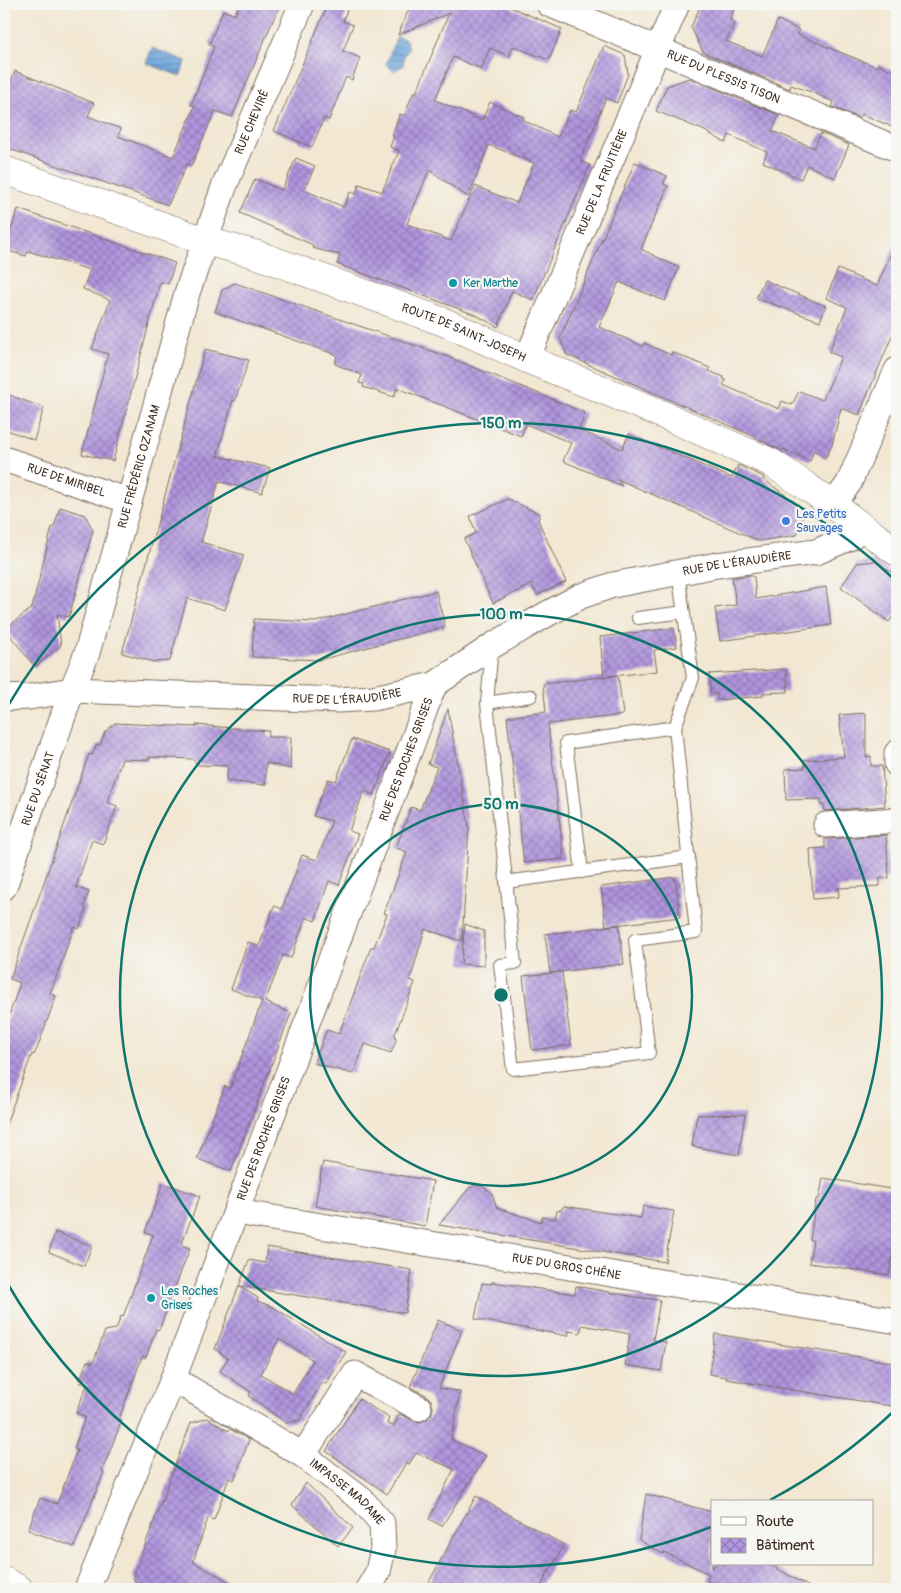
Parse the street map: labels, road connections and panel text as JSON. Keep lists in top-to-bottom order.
{
  "streets": {
    "street": [
      "RUE DU PLESSIS TISON",
      "RUE CHEVIRÉ",
      "RUE DE LA FRUITIÈRE",
      "ROUTE DE SAINT-JOSEPH",
      "RUE FRÉDÉRIC OZANAM",
      "RUE DE MIRIBEL",
      "RUE DE L'ÉRAUDIÈRE",
      "RUE DES ROCHES GRISES",
      "RUE DU SÉNAT",
      "RUE DU GROS CHÊNE",
      "IMPASSE MADAME"
    ]
  },
  "crossings": [
    ["RUE DU PLESSIS TISON", "RUE DE LA FRUITIÈRE"],
    ["RUE CHEVIRÉ", "ROUTE DE SAINT-JOSEPH"],
    ["RUE CHEVIRÉ", "RUE FRÉDÉRIC OZANAM"],
    ["RUE DE LA FRUITIÈRE", "ROUTE DE SAINT-JOSEPH"],
    ["ROUTE DE SAINT-JOSEPH", "RUE FRÉDÉRIC OZANAM"],
    ["ROUTE DE SAINT-JOSEPH", "RUE DE L'ÉRAUDIÈRE"],
    ["RUE FRÉDÉRIC OZANAM", "RUE DE MIRIBEL"],
    ["RUE FRÉDÉRIC OZANAM", "RUE DE L'ÉRAUDIÈRE"],
    ["RUE FRÉDÉRIC OZANAM", "RUE DU SÉNAT"],
    ["RUE DE L'ÉRAUDIÈRE", "RUE DES ROCHES GRISES"],
    ["RUE DE L'ÉRAUDIÈRE", "RUE DU SÉNAT"],
    ["RUE DES ROCHES GRISES", "RUE DU GROS CHÊNE"],
    ["RUE DES ROCHES GRISES", "IMPASSE MADAME"]
  ],
  "places": ["Ker Marthe", "Les Petits Sauvages", "Les Roches Grises"],
  "legend": ["Route", "Bâtiment"],
  "rings": ["150 m", "100 m", "50 m"]
}
